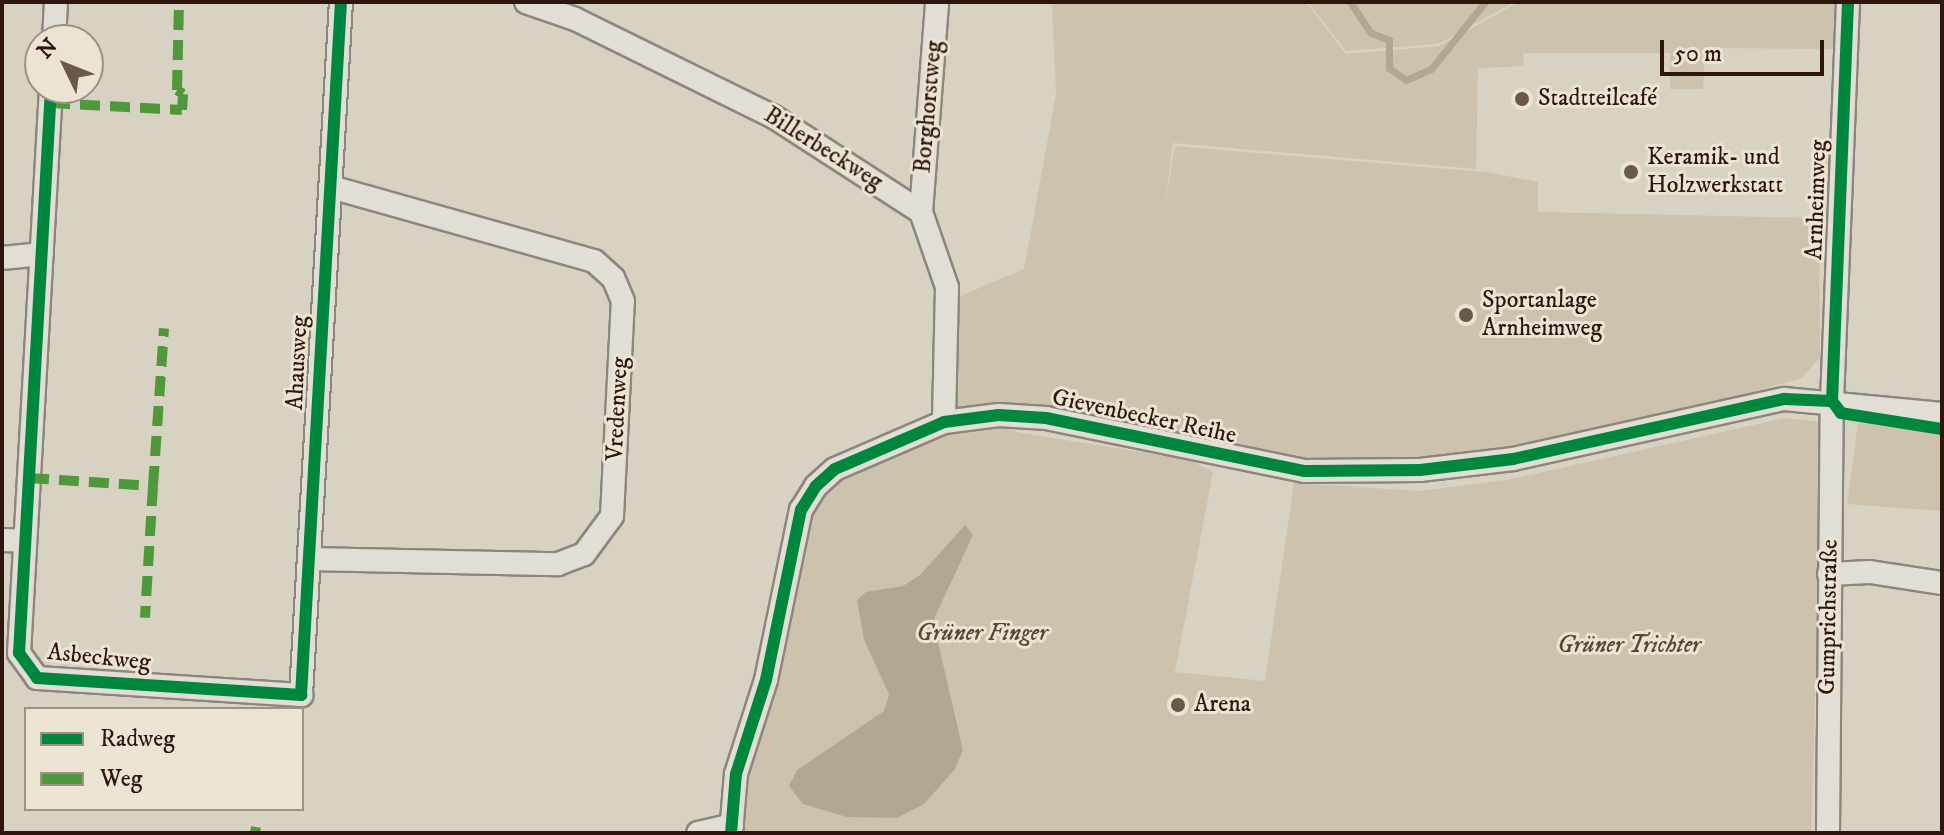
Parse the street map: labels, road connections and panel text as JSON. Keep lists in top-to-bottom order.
{
  "streets": {
    "street": [
      "Borghorstweg",
      "Billerbeckweg",
      "Arnheimweg",
      "Ahausweg",
      "Vredenweg",
      "Gievenbecker Reihe",
      "Gumprichstraße",
      "Asbeckweg"
    ]
  },
  "crossings": [
    ["Borghorstweg", "Billerbeckweg"],
    ["Arnheimweg", "Gievenbecker Reihe"],
    ["Arnheimweg", "Gumprichstraße"],
    ["Ahausweg", "Vredenweg"],
    ["Ahausweg", "Asbeckweg"],
    ["Gievenbecker Reihe", "Gumprichstraße"]
  ],
  "parks": ["Grüner Finger", "Grüner Trichter"],
  "places": [
    "Stadtteilcafé",
    "Keramik- und Holzwerkstatt",
    "Sportanlage Arnheimweg",
    "Arena"
  ],
  "legend": ["Radweg", "Weg"],
  "scale_bar": "50 m",
  "north": "top left"
}
